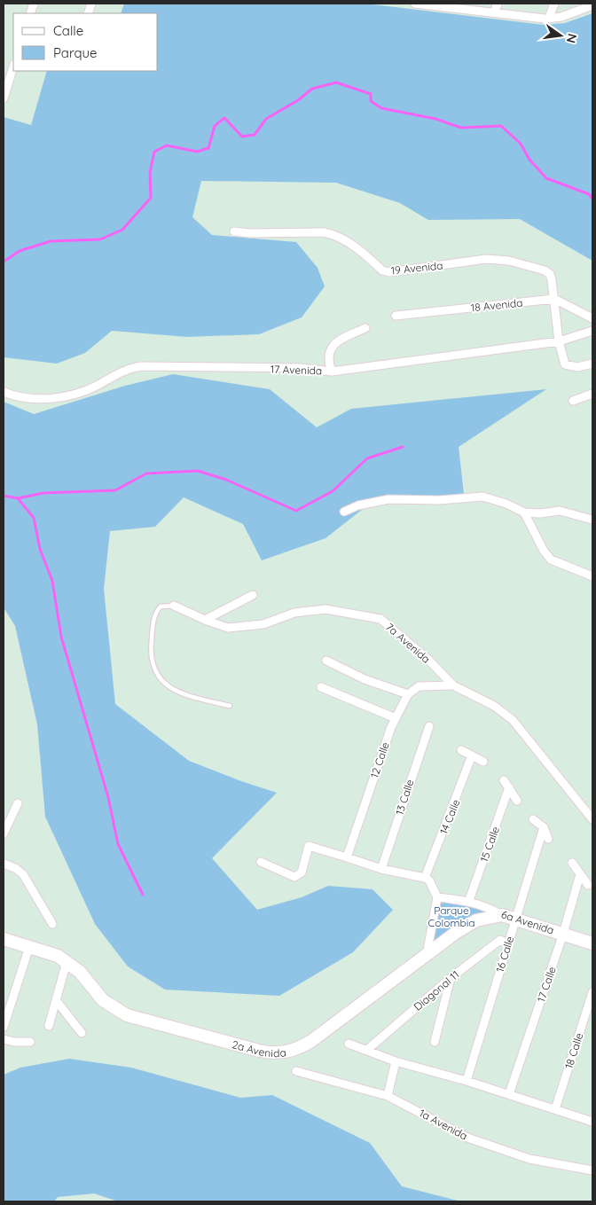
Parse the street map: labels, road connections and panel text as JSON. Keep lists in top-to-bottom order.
{
  "streets": {
    "main road": ["6a Avenida", "2a Avenida"],
    "street": [
      "19 Avenida",
      "18 Avenida",
      "17 Avenida",
      "7a Avenida",
      "12 Calle",
      "13 Calle",
      "14 Calle",
      "15 Calle",
      "16 Calle",
      "17 Calle",
      "Diagonal 11",
      "18 Calle",
      "1a Avenida"
    ]
  },
  "crossings": [
    ["19 Avenida", "18 Avenida"],
    ["15 Calle", "6a Avenida"],
    ["6a Avenida", "16 Calle"],
    ["6a Avenida", "17 Calle"],
    ["6a Avenida", "2a Avenida"],
    ["16 Calle", "Diagonal 11"]
  ],
  "parks": ["Parque Colombia"],
  "legend": ["Calle", "Parque"],
  "north": "right"
}
